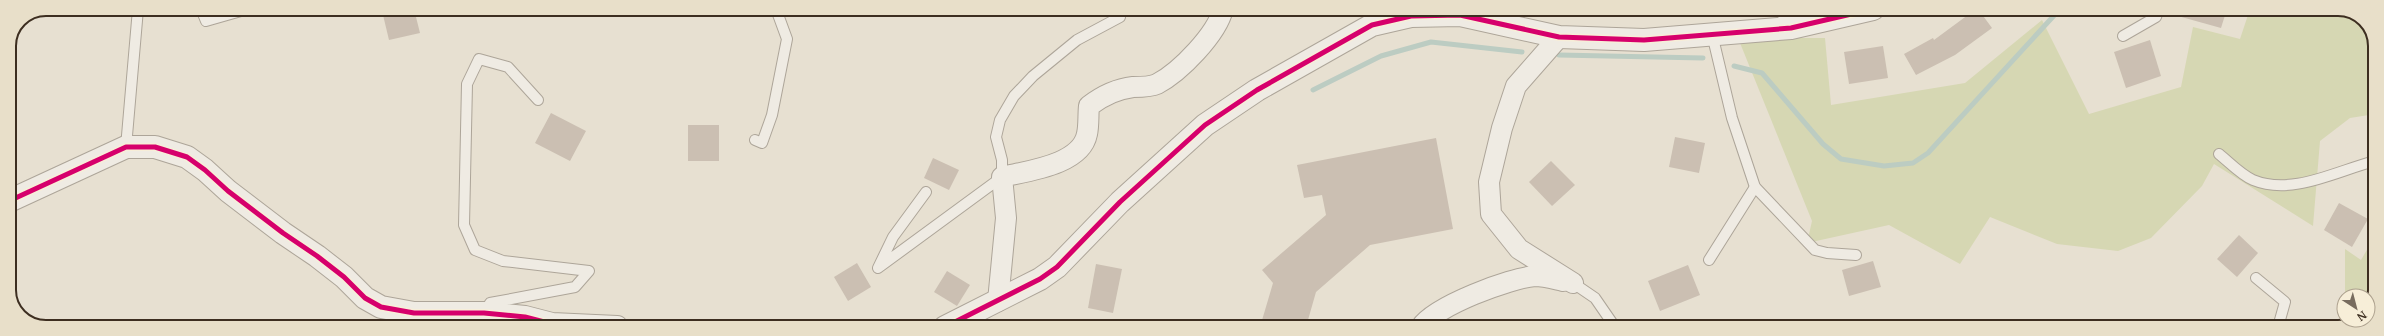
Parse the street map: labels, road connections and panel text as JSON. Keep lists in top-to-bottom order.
{
  "north": "bottom right"
}
